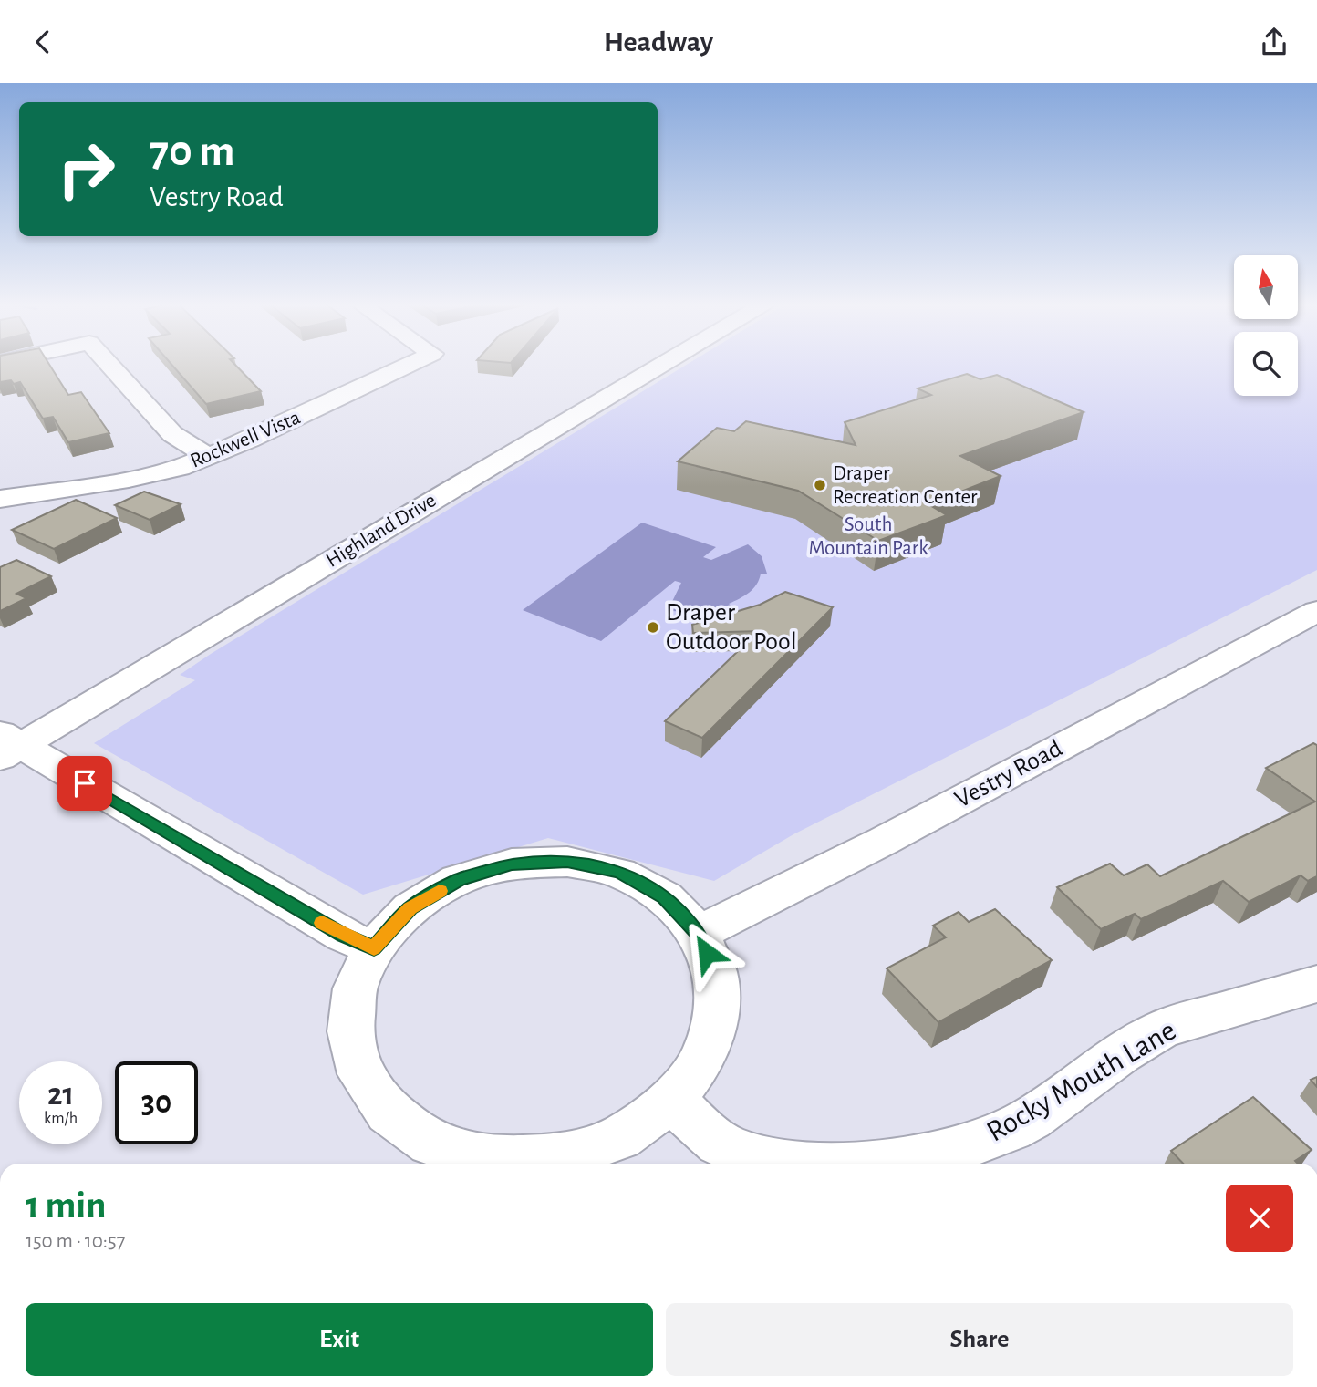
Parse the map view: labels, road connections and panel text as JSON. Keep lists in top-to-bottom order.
{
  "streets": {
    "street": [
      "Rockwell Vista",
      "Highland Drive",
      "Vestry Road",
      "Rocky Mouth Lane"
    ]
  },
  "parks": ["South Mountain Park"],
  "places": ["Draper Recreation Center", "Draper Outdoor Pool"],
  "north": "top",
  "page": {
    "header": "Headway",
    "turn": ["70 m", "Vestry Road"],
    "speed": "21 km/h",
    "limit": "30",
    "heading": ["1 min", "150 m · 10:57"],
    "buttons": ["Exit", "Share"]
  }
}
